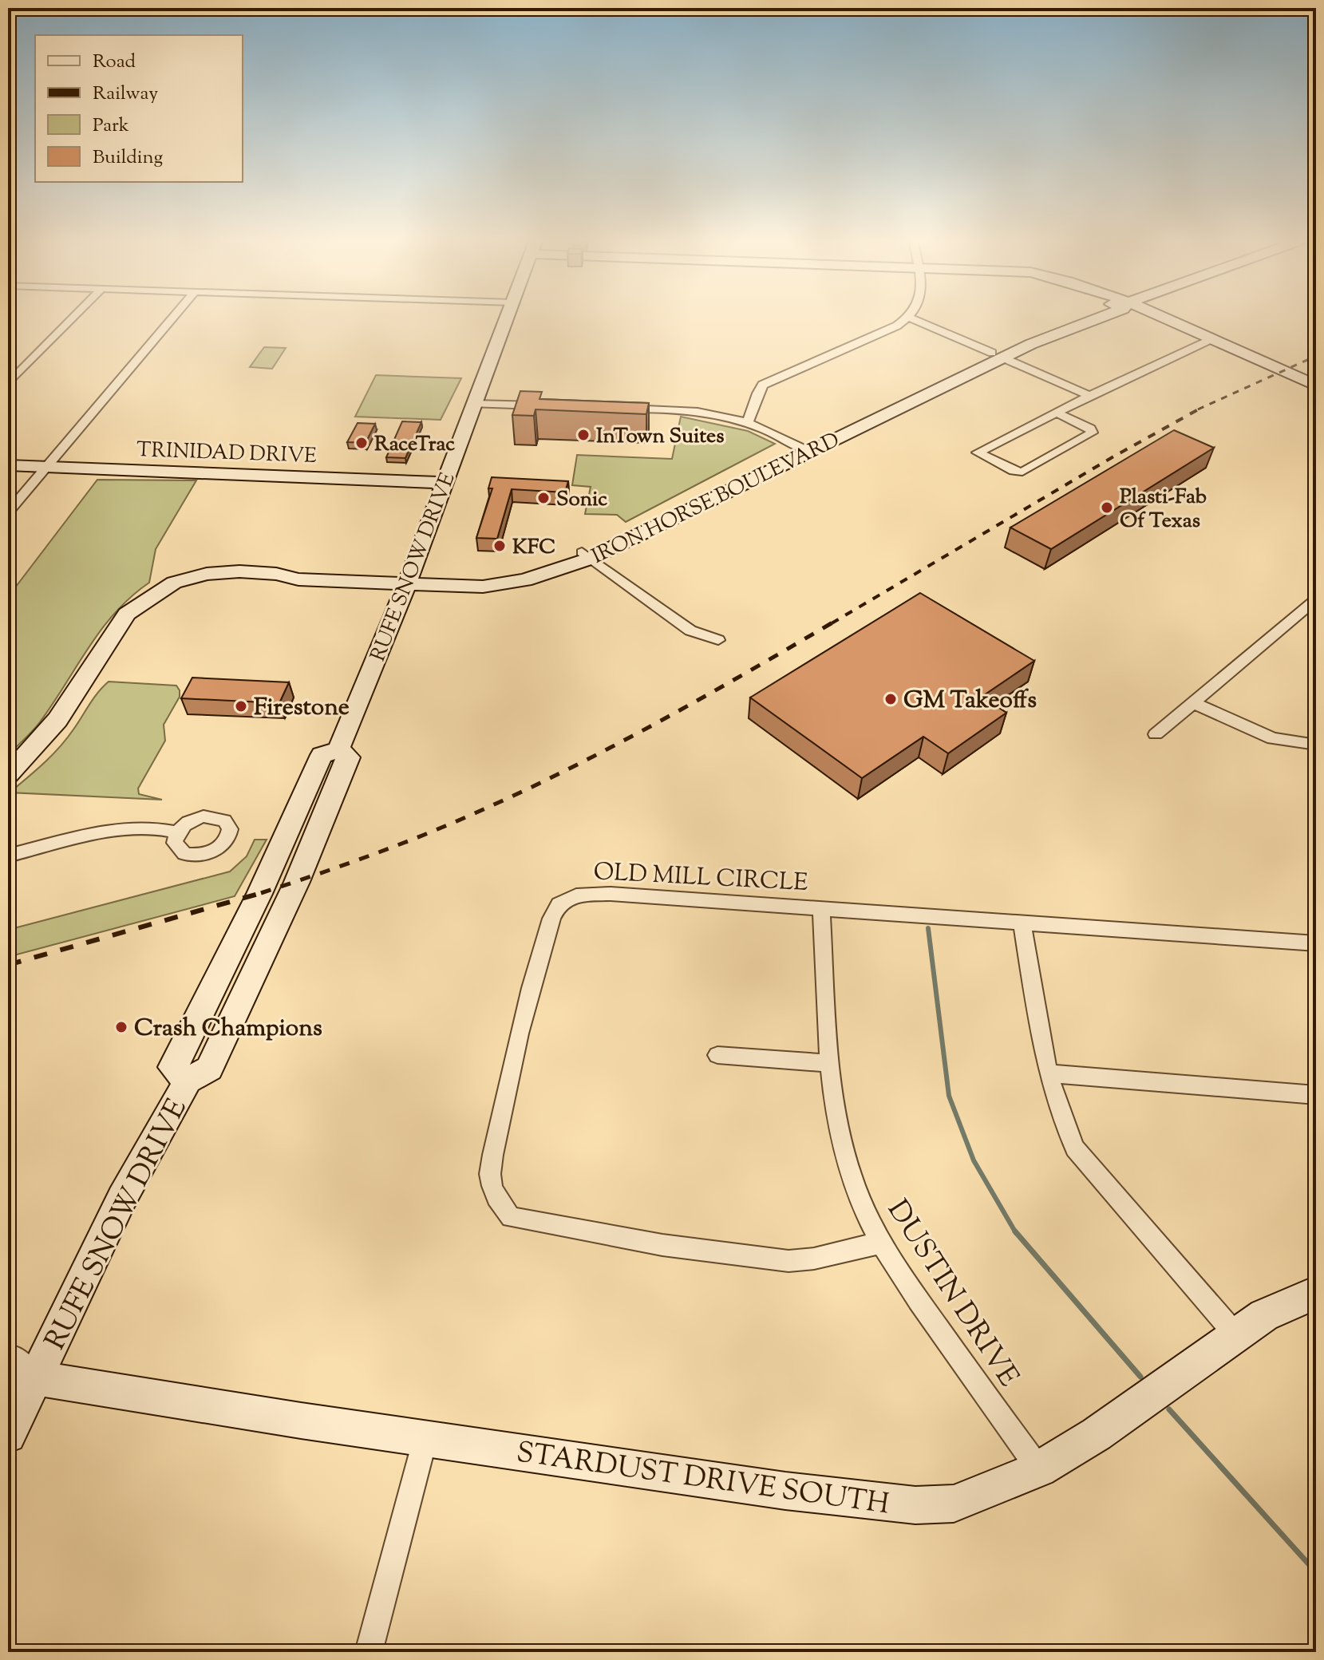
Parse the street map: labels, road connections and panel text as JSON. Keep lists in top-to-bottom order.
{
  "streets": {
    "street": [
      "TRINIDAD DRIVE",
      "IRON HORSE BOULEVARD",
      "RUFE SNOW DRIVE",
      "OLD MILL CIRCLE",
      "DUSTIN DRIVE",
      "STARDUST DRIVE SOUTH"
    ]
  },
  "crossings": [
    ["TRINIDAD DRIVE", "RUFE SNOW DRIVE"],
    ["IRON HORSE BOULEVARD", "RUFE SNOW DRIVE"],
    ["RUFE SNOW DRIVE", "STARDUST DRIVE SOUTH"],
    ["OLD MILL CIRCLE", "DUSTIN DRIVE"],
    ["DUSTIN DRIVE", "STARDUST DRIVE SOUTH"]
  ],
  "places": [
    "InTown Suites",
    "RaceTrac",
    "Sonic",
    "Plasti-Fab Of Texas",
    "KFC",
    "GM Takeoffs",
    "Firestone",
    "Crash Champions"
  ],
  "legend": [
    "Road",
    "Railway",
    "Park",
    "Building"
  ]
}
